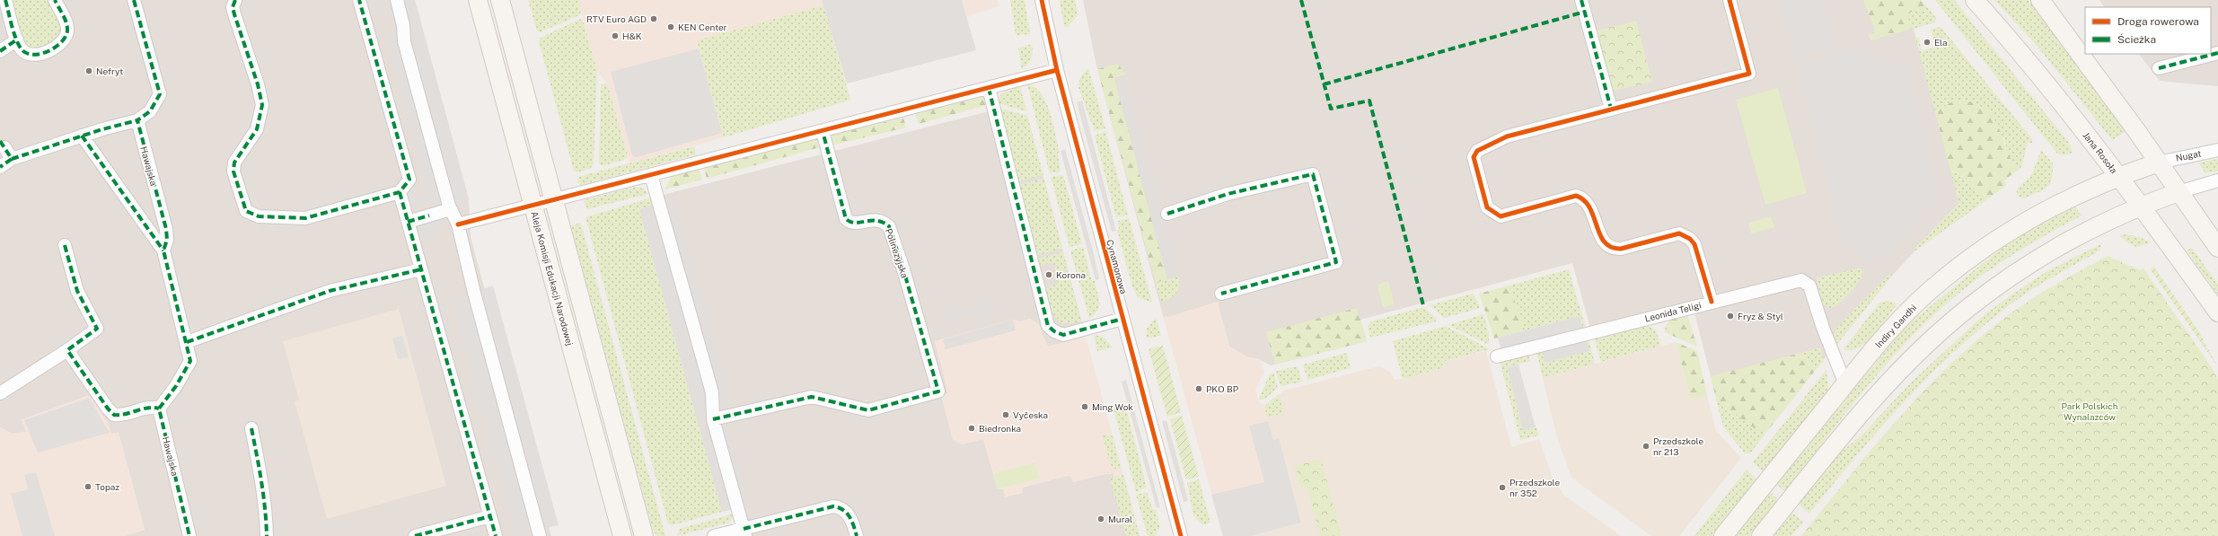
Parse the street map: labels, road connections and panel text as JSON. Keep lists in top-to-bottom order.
{
  "streets": {
    "main road": ["Jana Rosoła", "Aleja Komisji Edukacji Narodowej", "Indiry Gandhi"],
    "street": [
      "Nugat",
      "Hawajska",
      "Polinezyjska",
      "Cynamonowa",
      "Leonida Teligi"
    ]
  },
  "crossings": [
    ["Jana Rosoła", "Indiry Gandhi"],
    ["Nugat", "Indiry Gandhi"],
    ["Leonida Teligi", "Indiry Gandhi"]
  ],
  "parks": ["Park Polskich Wynalazców"],
  "places": [
    "RTV Euro AGD",
    "KEN Center",
    "H&K",
    "Ela",
    "Nefryt",
    "Korona",
    "Fryz & Styl",
    "PKO BP",
    "Ming Wok",
    "Vyčeska",
    "Biedronka",
    "Przedszkole nr 213",
    "Topaz",
    "Przedszkole nr 352",
    "Mural"
  ],
  "legend": ["Droga rowerowa", "Ścieżka"]
}
